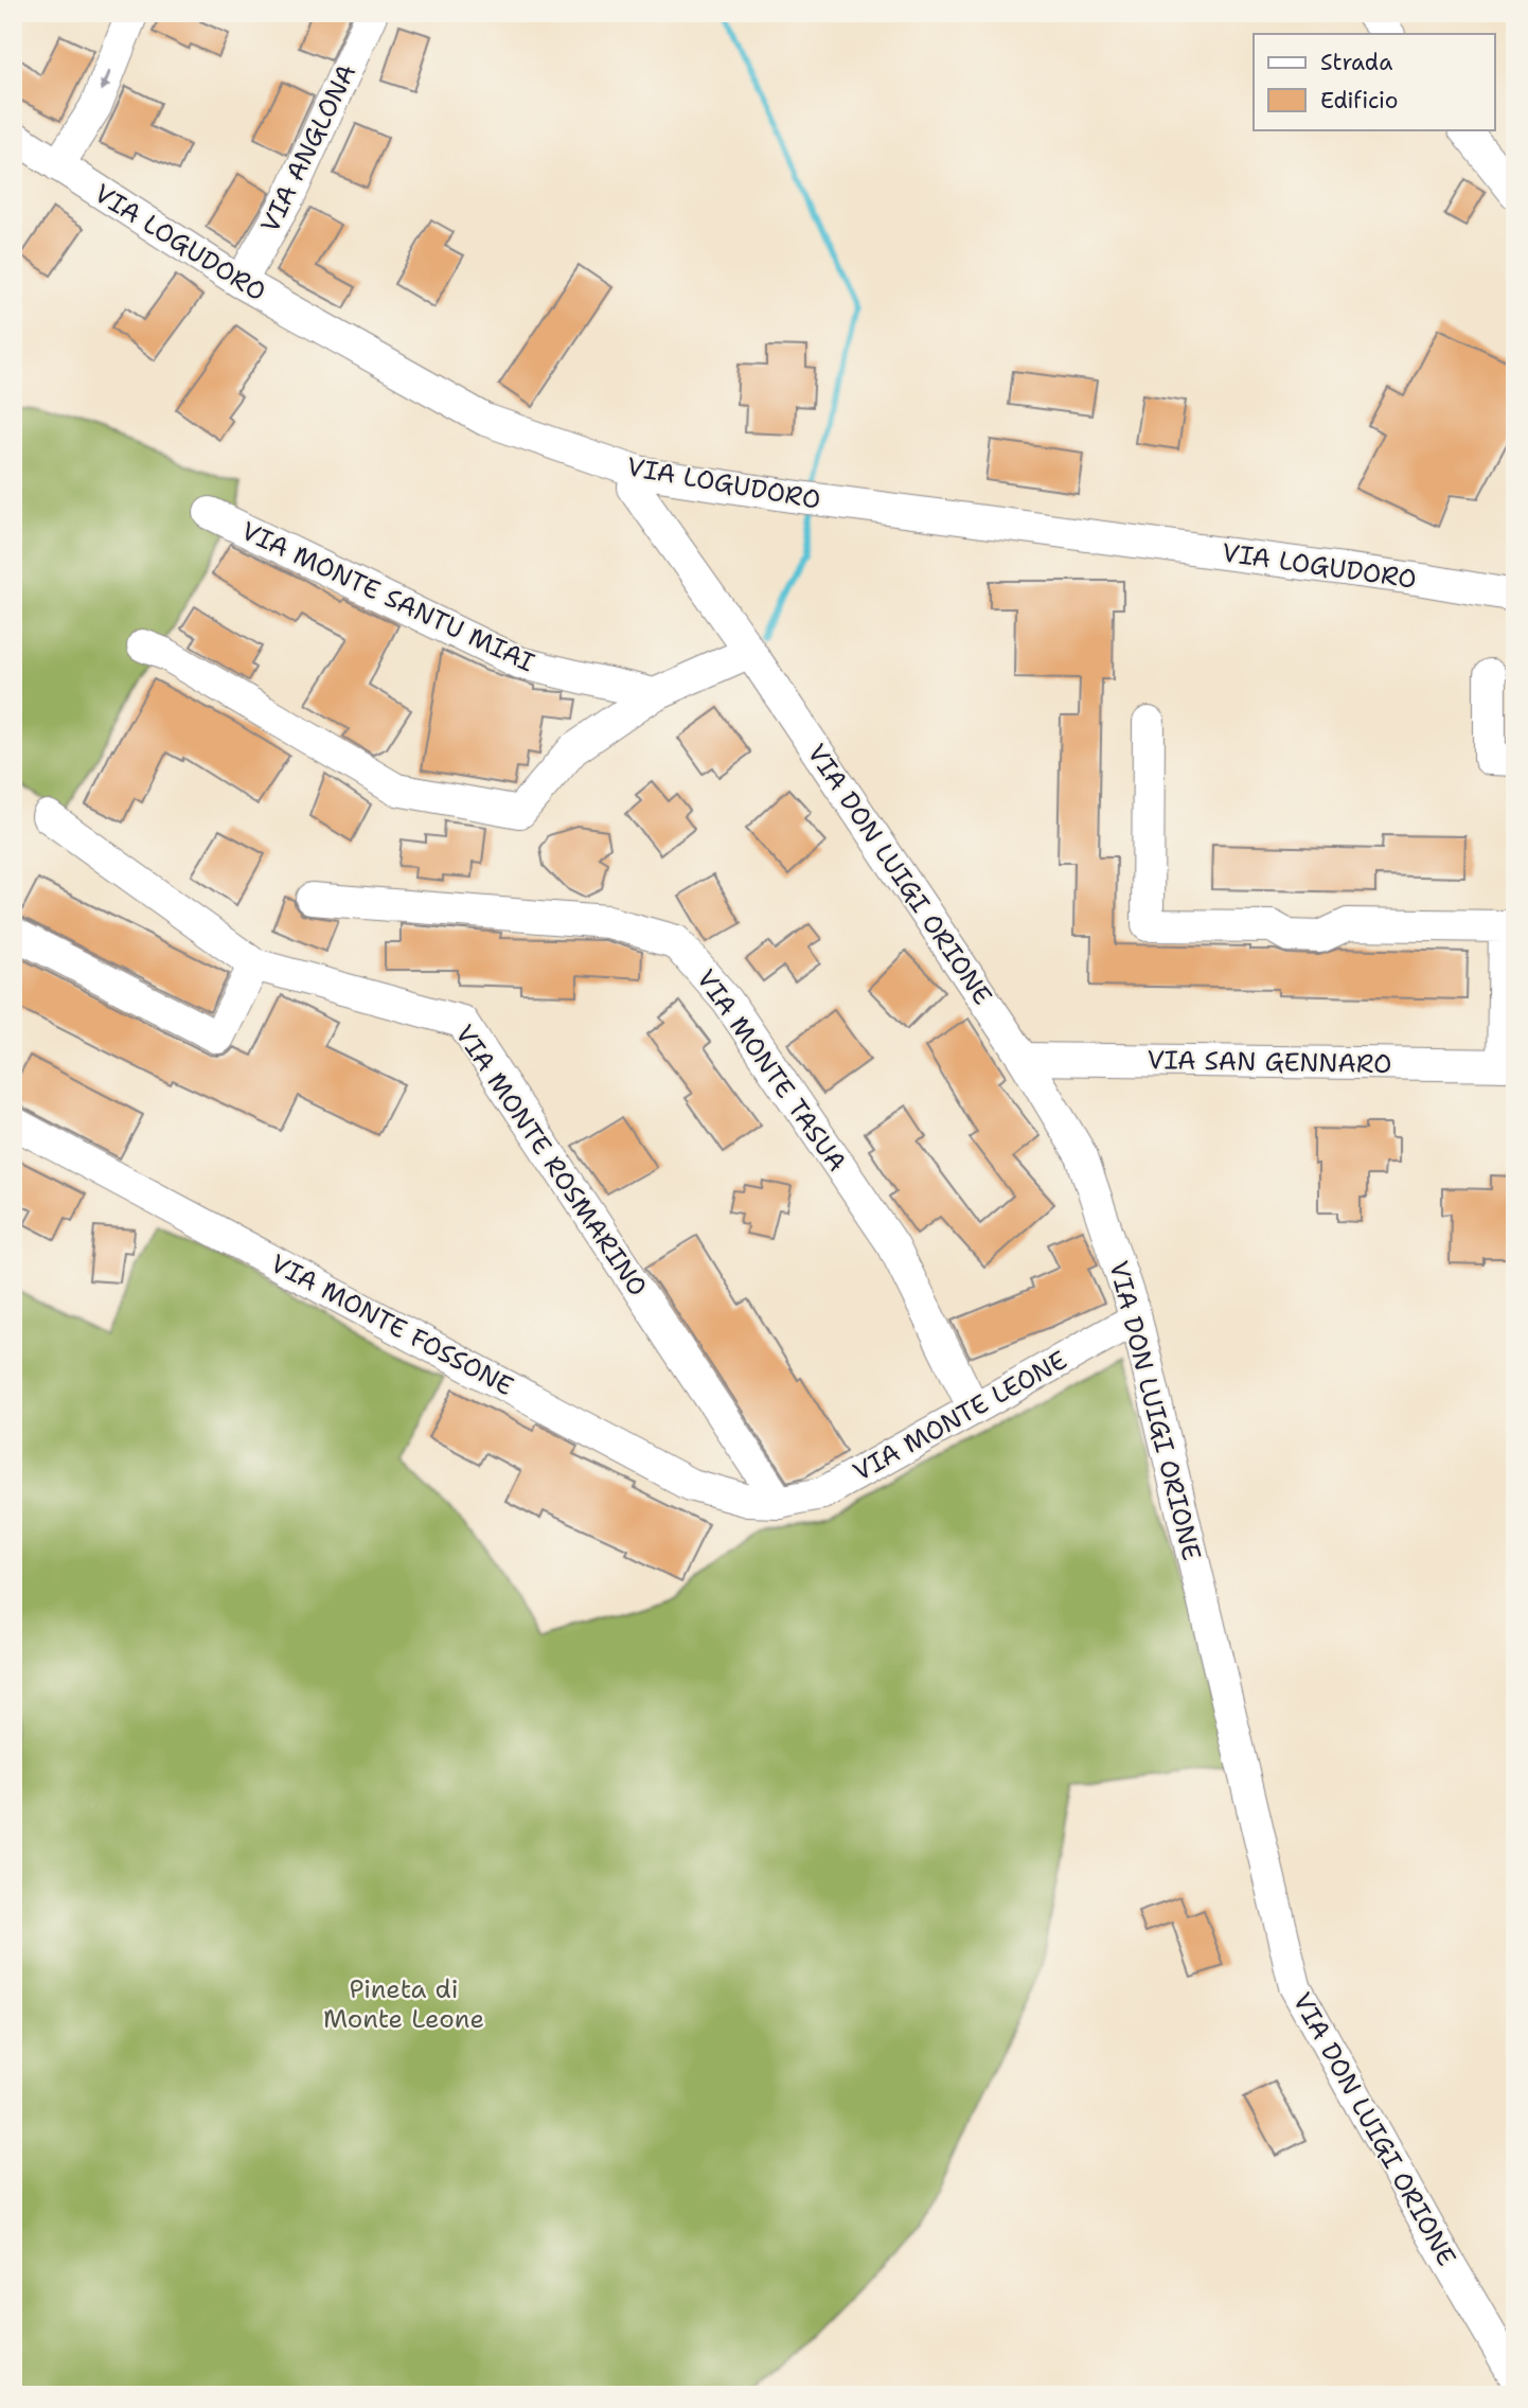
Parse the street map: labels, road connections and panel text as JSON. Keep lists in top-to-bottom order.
{
  "streets": {
    "street": [
      "VIA ANGLONA",
      "VIA LOGUDORO",
      "VIA MONTE SANTU MIAI",
      "VIA DON LUIGI ORIONE",
      "VIA SAN GENNARO",
      "VIA MONTE TASUA",
      "VIA MONTE ROSMARINO",
      "VIA MONTE FOSSONE",
      "VIA MONTE LEONE"
    ]
  },
  "crossings": [
    ["VIA ANGLONA", "VIA LOGUDORO"],
    ["VIA LOGUDORO", "VIA DON LUIGI ORIONE"],
    ["VIA DON LUIGI ORIONE", "VIA SAN GENNARO"],
    ["VIA DON LUIGI ORIONE", "VIA MONTE LEONE"],
    ["VIA MONTE TASUA", "VIA MONTE LEONE"],
    ["VIA MONTE ROSMARINO", "VIA MONTE FOSSONE"],
    ["VIA MONTE ROSMARINO", "VIA MONTE LEONE"],
    ["VIA MONTE FOSSONE", "VIA MONTE LEONE"]
  ],
  "parks": ["Pineta di Monte Leone"],
  "legend": ["Strada", "Edificio"]
}
